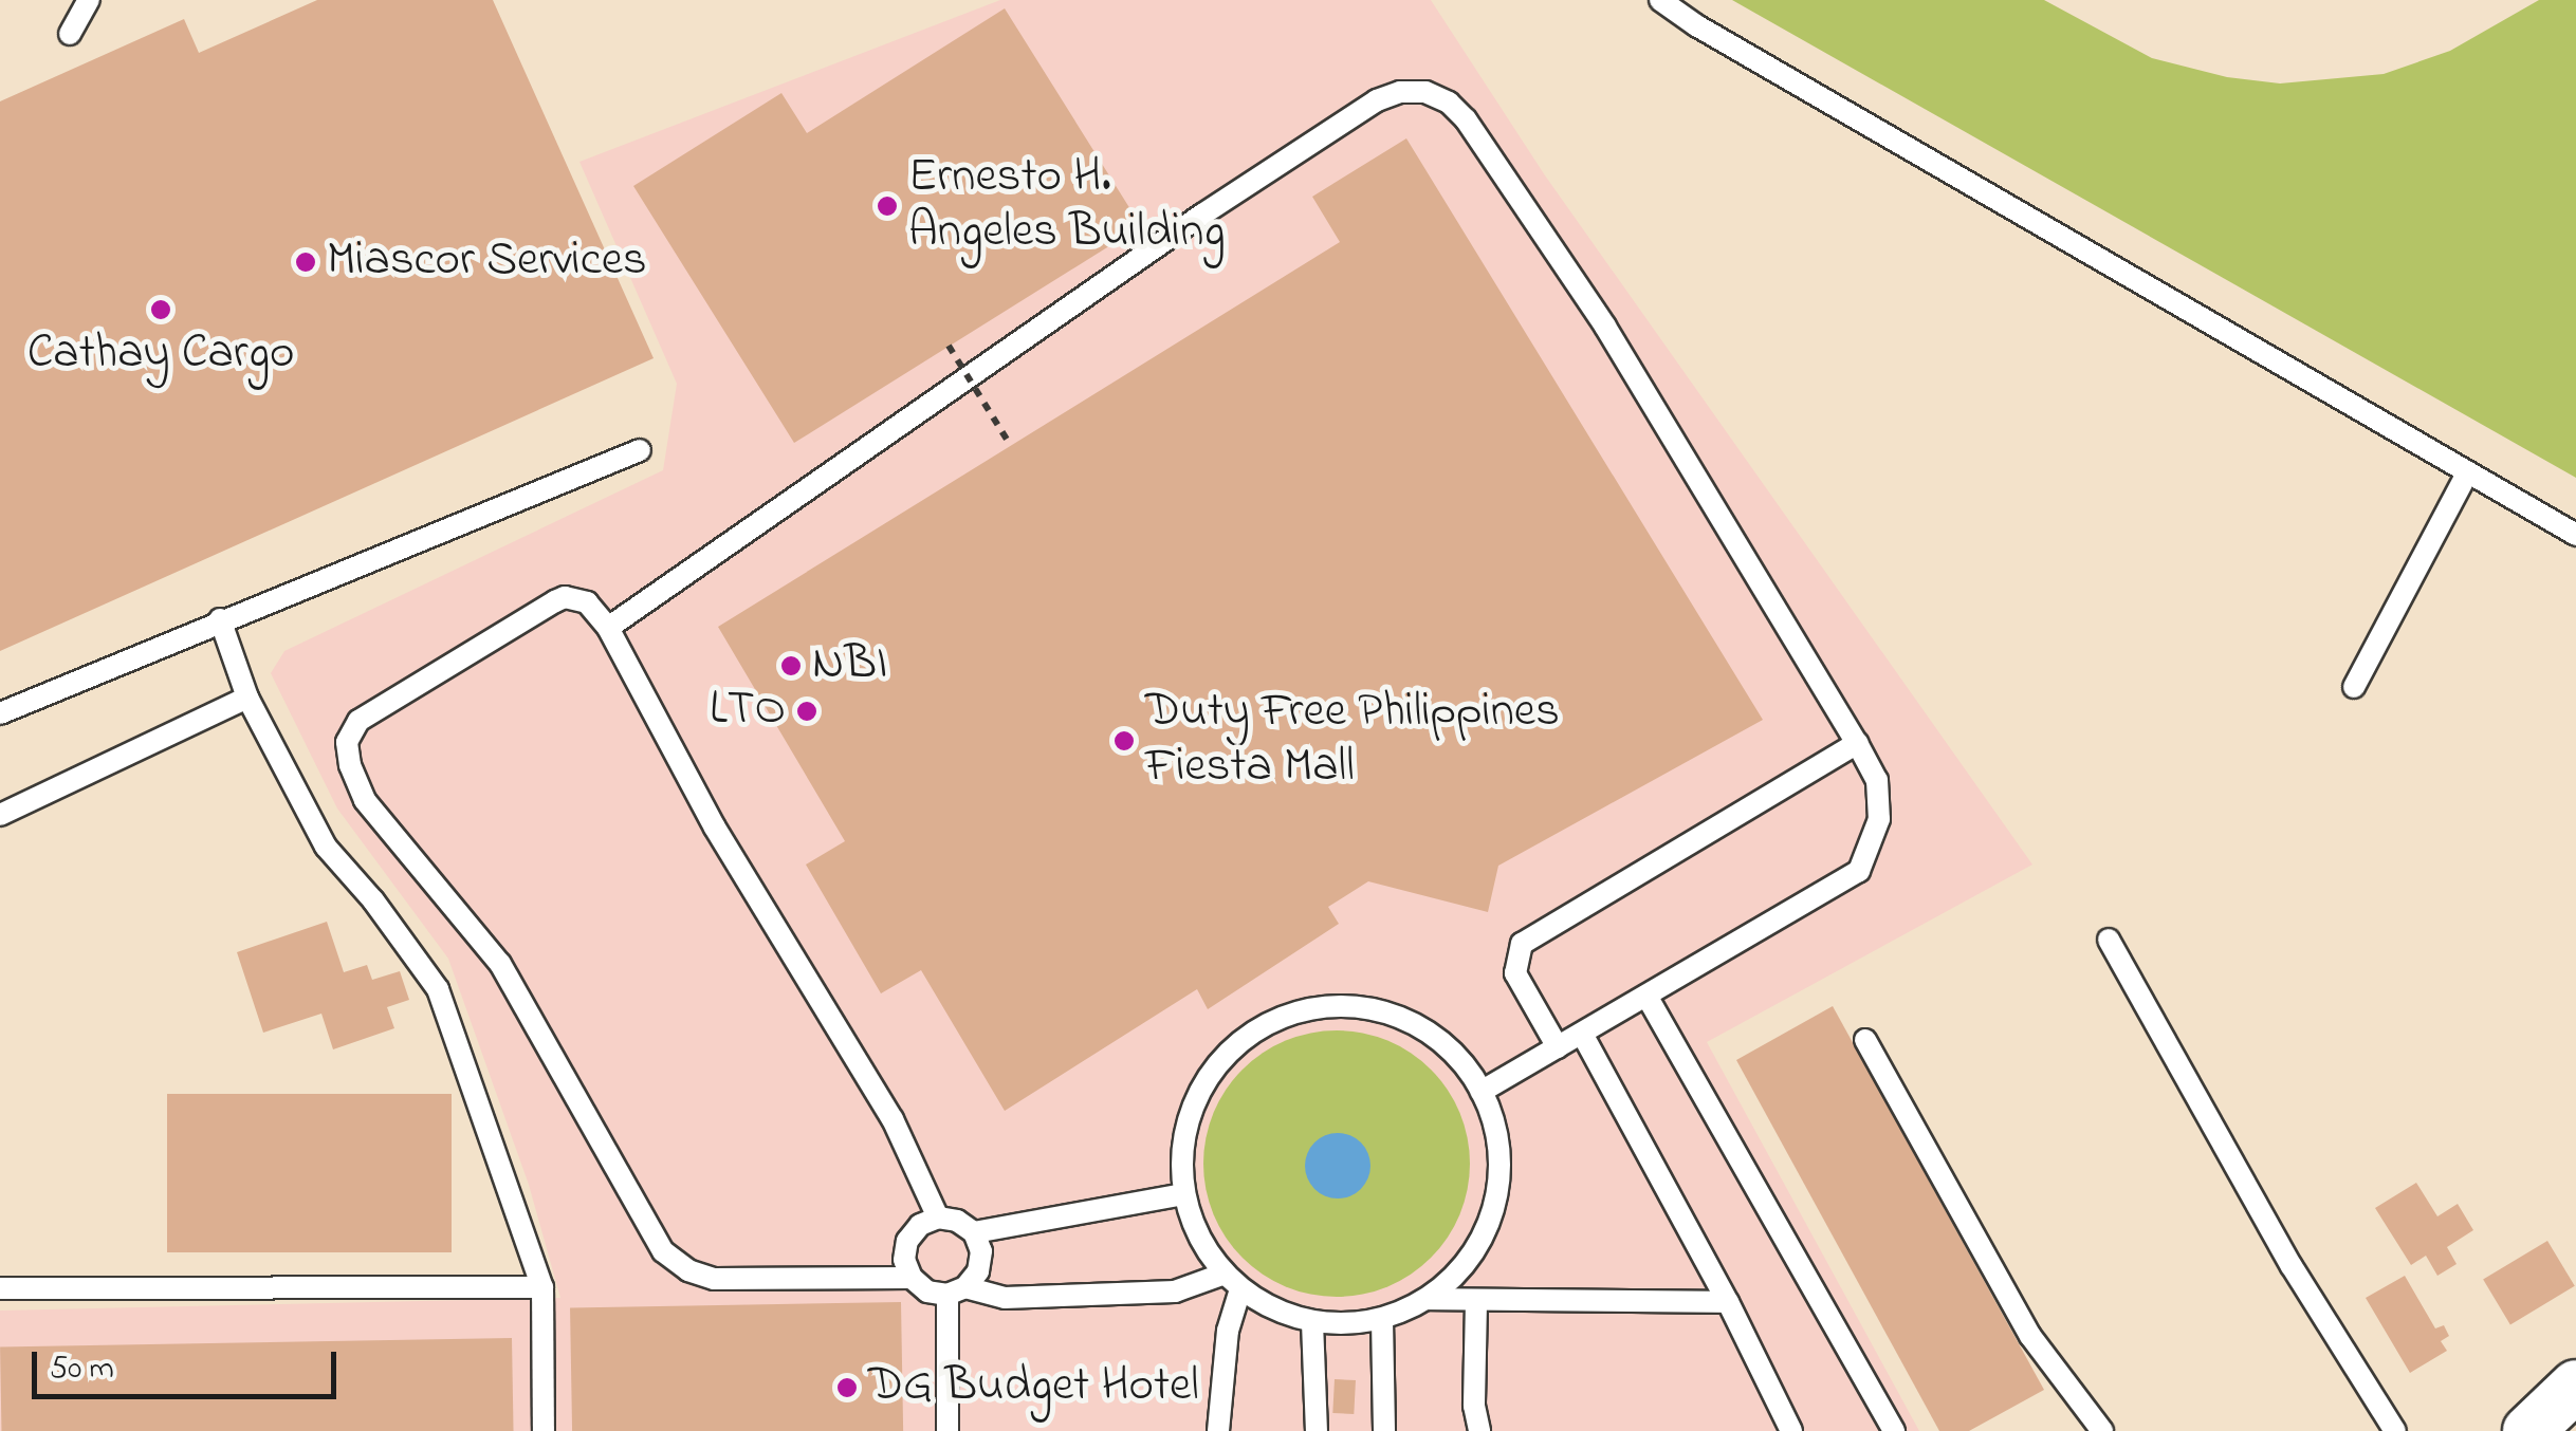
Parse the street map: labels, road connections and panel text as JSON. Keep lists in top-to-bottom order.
{
  "places": [
    "Ernesto H. Angeles Building",
    "Miascor Services",
    "Cathay Cargo",
    "NBI",
    "LTO",
    "Duty Free Philippines Fiesta Mall",
    "DG Budget Hotel"
  ],
  "scale_bar": "50 m"
}
